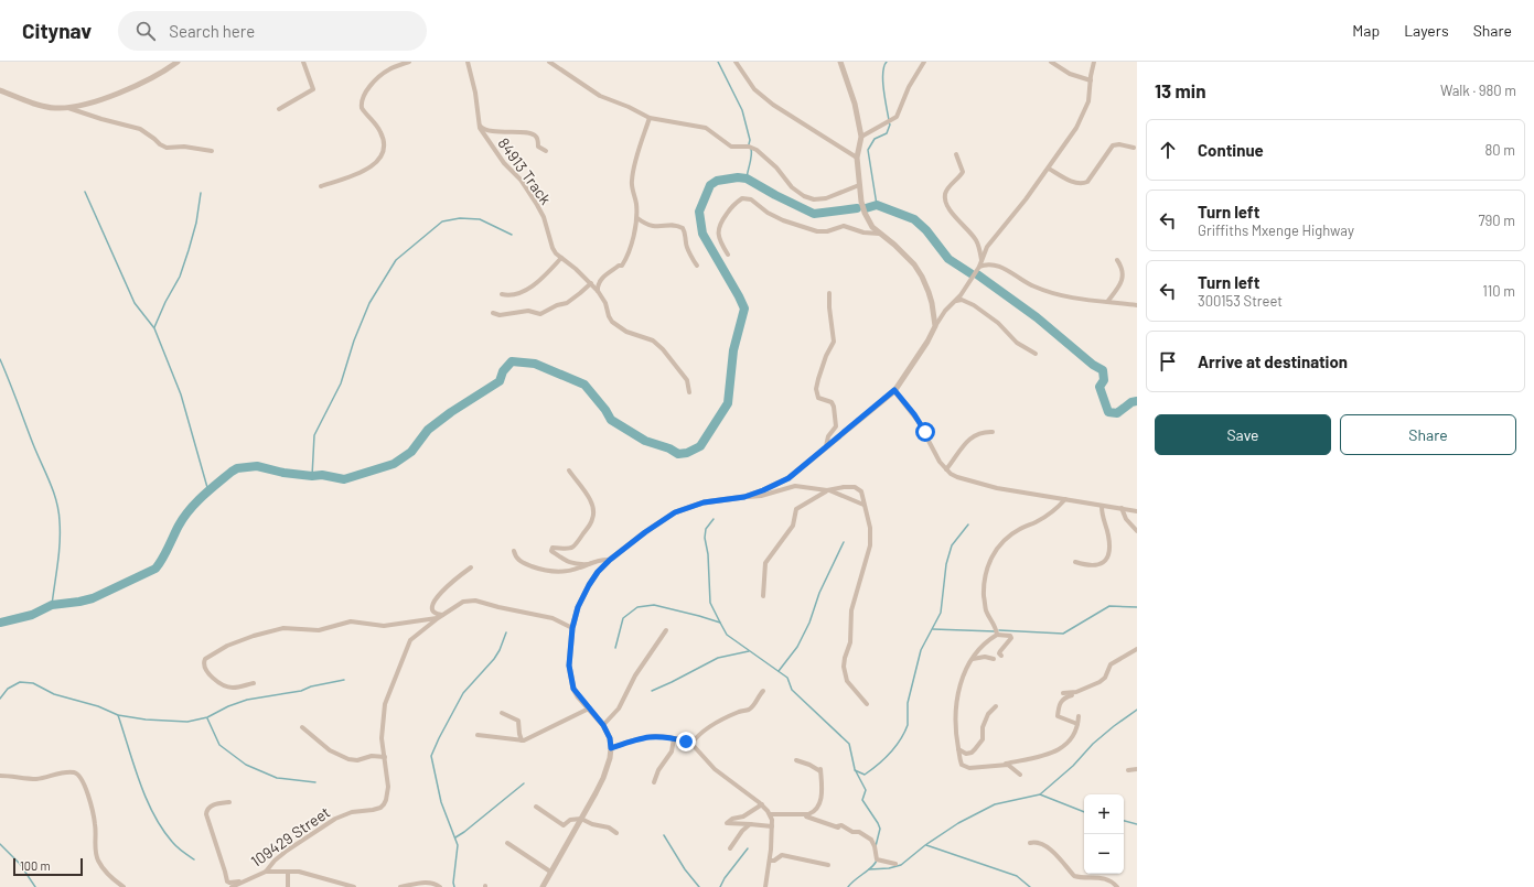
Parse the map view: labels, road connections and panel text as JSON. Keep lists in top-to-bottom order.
{
  "streets": {
    "street": ["84913 Track", "109429 Street"]
  },
  "scale_bar": "100 m",
  "page": {
    "header": "Citynav",
    "search": "Search here",
    "nav": ["Map", "Layers", "Share"],
    "heading": ["13 min", "Walk · 980 m"],
    "list": [
      ["Continue", "80 m"],
      ["Turn left", "Griffiths Mxenge Highway", "790 m"],
      ["Turn left", "300153 Street", "110 m"],
      "Arrive at destination"
    ],
    "buttons": ["Save", "Share"],
    "map_buttons": ["+", "−"],
    "scale": "100 m"
  }
}
